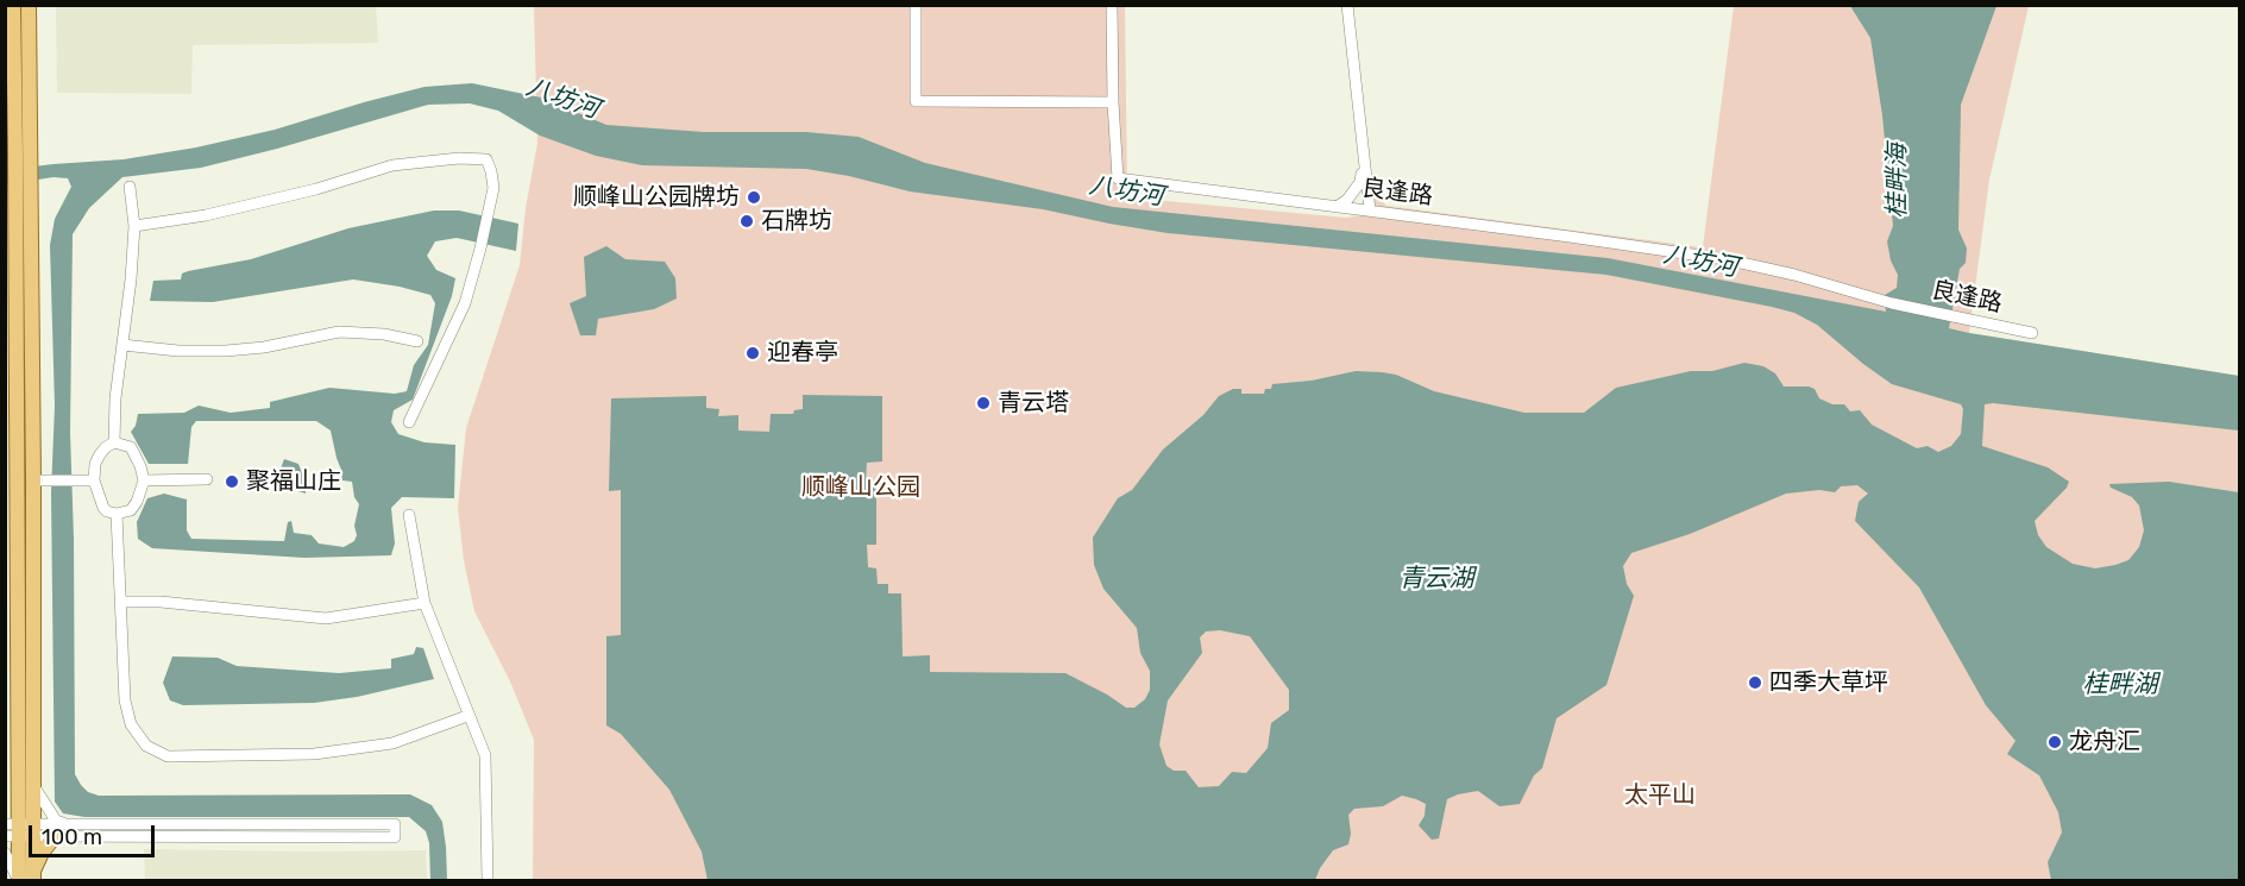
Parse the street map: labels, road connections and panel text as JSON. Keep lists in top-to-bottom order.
{
  "streets": {
    "street": ["良逢路"]
  },
  "water": [
    "八坊河",
    "桂畔海",
    "青云湖",
    "桂畔湖"
  ],
  "parks": ["顺峰山公园", "太平山"],
  "places": [
    "顺峰山公园牌坊",
    "石牌坊",
    "迎春亭",
    "青云塔",
    "聚福山庄",
    "四季大草坪",
    "龙舟汇"
  ],
  "scale_bar": "100 m"
}
